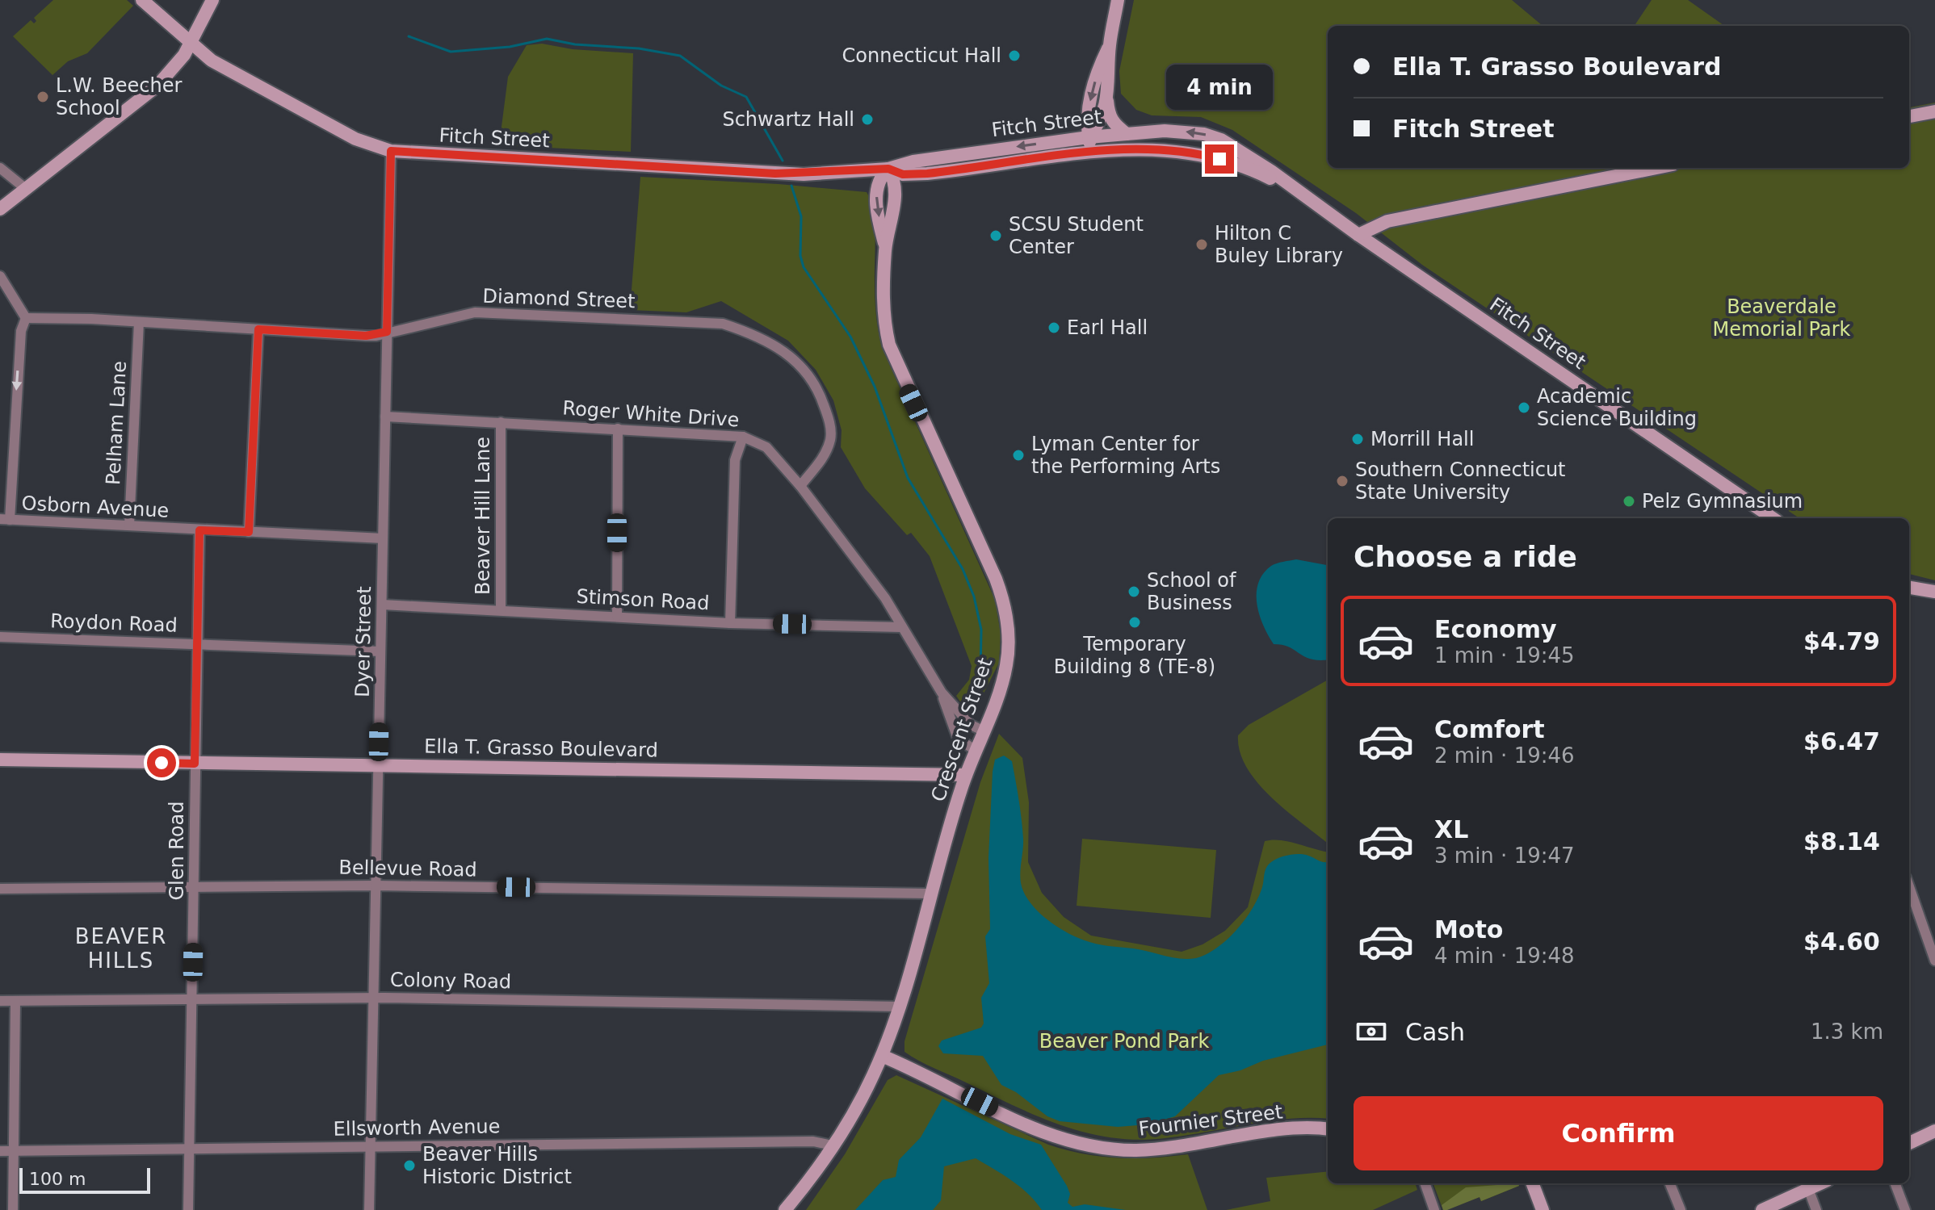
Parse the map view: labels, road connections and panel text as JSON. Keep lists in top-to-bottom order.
{
  "streets": {
    "main road": [
      "Fitch Street",
      "Crescent Street",
      "Ella T. Grasso Boulevard",
      "Fournier Street"
    ],
    "street": [
      "Diamond Street",
      "Roger White Drive",
      "Pelham Lane",
      "Osborn Avenue",
      "Beaver Hill Lane",
      "Stimson Road",
      "Roydon Road",
      "Dyer Street",
      "Glen Road",
      "Bellevue Road",
      "Colony Road",
      "Ellsworth Avenue"
    ]
  },
  "crossings": [
    ["Fitch Street", "Dyer Street"],
    ["Fitch Street", "Crescent Street"],
    ["Diamond Street", "Roger White Drive"],
    ["Diamond Street", "Pelham Lane"],
    ["Diamond Street", "Dyer Street"],
    ["Roger White Drive", "Beaver Hill Lane"],
    ["Roger White Drive", "Stimson Road"],
    ["Roger White Drive", "Dyer Street"],
    ["Roger White Drive", "Crescent Street"],
    ["Pelham Lane", "Osborn Avenue"],
    ["Osborn Avenue", "Dyer Street"],
    ["Osborn Avenue", "Glen Road"],
    ["Beaver Hill Lane", "Stimson Road"],
    ["Stimson Road", "Dyer Street"],
    ["Roydon Road", "Dyer Street"],
    ["Roydon Road", "Glen Road"],
    ["Dyer Street", "Ella T. Grasso Boulevard"],
    ["Dyer Street", "Bellevue Road"],
    ["Dyer Street", "Colony Road"],
    ["Dyer Street", "Ellsworth Avenue"],
    ["Crescent Street", "Ella T. Grasso Boulevard"],
    ["Crescent Street", "Bellevue Road"],
    ["Crescent Street", "Colony Road"],
    ["Crescent Street", "Fournier Street"],
    ["Crescent Street", "Ellsworth Avenue"],
    ["Ella T. Grasso Boulevard", "Glen Road"],
    ["Glen Road", "Bellevue Road"],
    ["Glen Road", "Colony Road"],
    ["Glen Road", "Ellsworth Avenue"]
  ],
  "districts": ["BEAVER HILLS"],
  "parks": ["Beaverdale Memorial Park", "Beaver Pond Park"],
  "places": [
    "Connecticut Hall",
    "L.W. Beecher School",
    "Schwartz Hall",
    "SCSU Student Center",
    "Hilton C Buley Library",
    "Earl Hall",
    "Academic Science Building",
    "Morrill Hall",
    "Lyman Center for the Performing Arts",
    "Southern Connecticut State University",
    "Pelz Gymnasium",
    "School of Business",
    "Temporary Building 8 (TE-8)",
    "Beaver Hills Historic District"
  ],
  "scale_bar": "100 m",
  "page": {
    "banner": ["Ella T. Grasso Boulevard", "Fitch Street"],
    "bubble": "4 min",
    "heading": "Choose a ride",
    "list": [
      {
        "name": "Economy",
        "note": "1 min · 19:45",
        "value": "$4.79"
      },
      {
        "name": "Comfort",
        "note": "2 min · 19:46",
        "value": "$6.47"
      },
      {
        "name": "XL",
        "note": "3 min · 19:47",
        "value": "$8.14"
      },
      {
        "name": "Moto",
        "note": "4 min · 19:48",
        "value": "$4.60"
      }
    ],
    "pay": ["Cash", "1.3 km"],
    "buttons": "Confirm",
    "scale": "100 m"
  }
}
